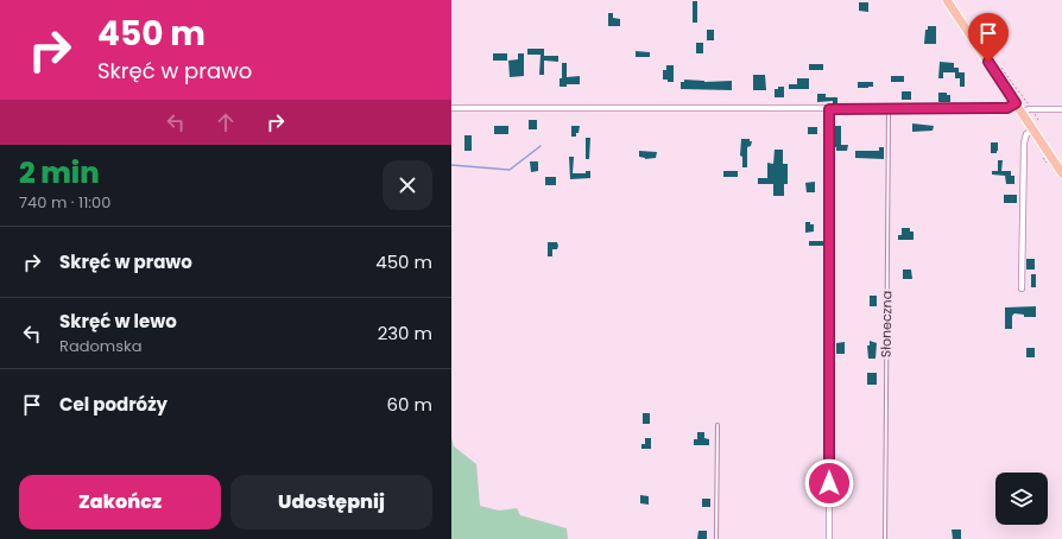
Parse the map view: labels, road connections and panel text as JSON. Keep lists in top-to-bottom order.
{
  "streets": {
    "lane": ["Słoneczna"]
  },
  "page": {
    "turn": ["450 m", "Skręć w prawo"],
    "heading": ["2 min", "740 m · 11:00"],
    "list": [
      {
        "name": "Skręć w prawo",
        "value": "450 m"
      },
      {
        "name": "Skręć w lewo",
        "note": "Radomska",
        "value": "230 m"
      },
      {
        "name": "Cel podróży",
        "value": "60 m"
      }
    ],
    "buttons": ["Zakończ", "Udostępnij"]
  }
}
